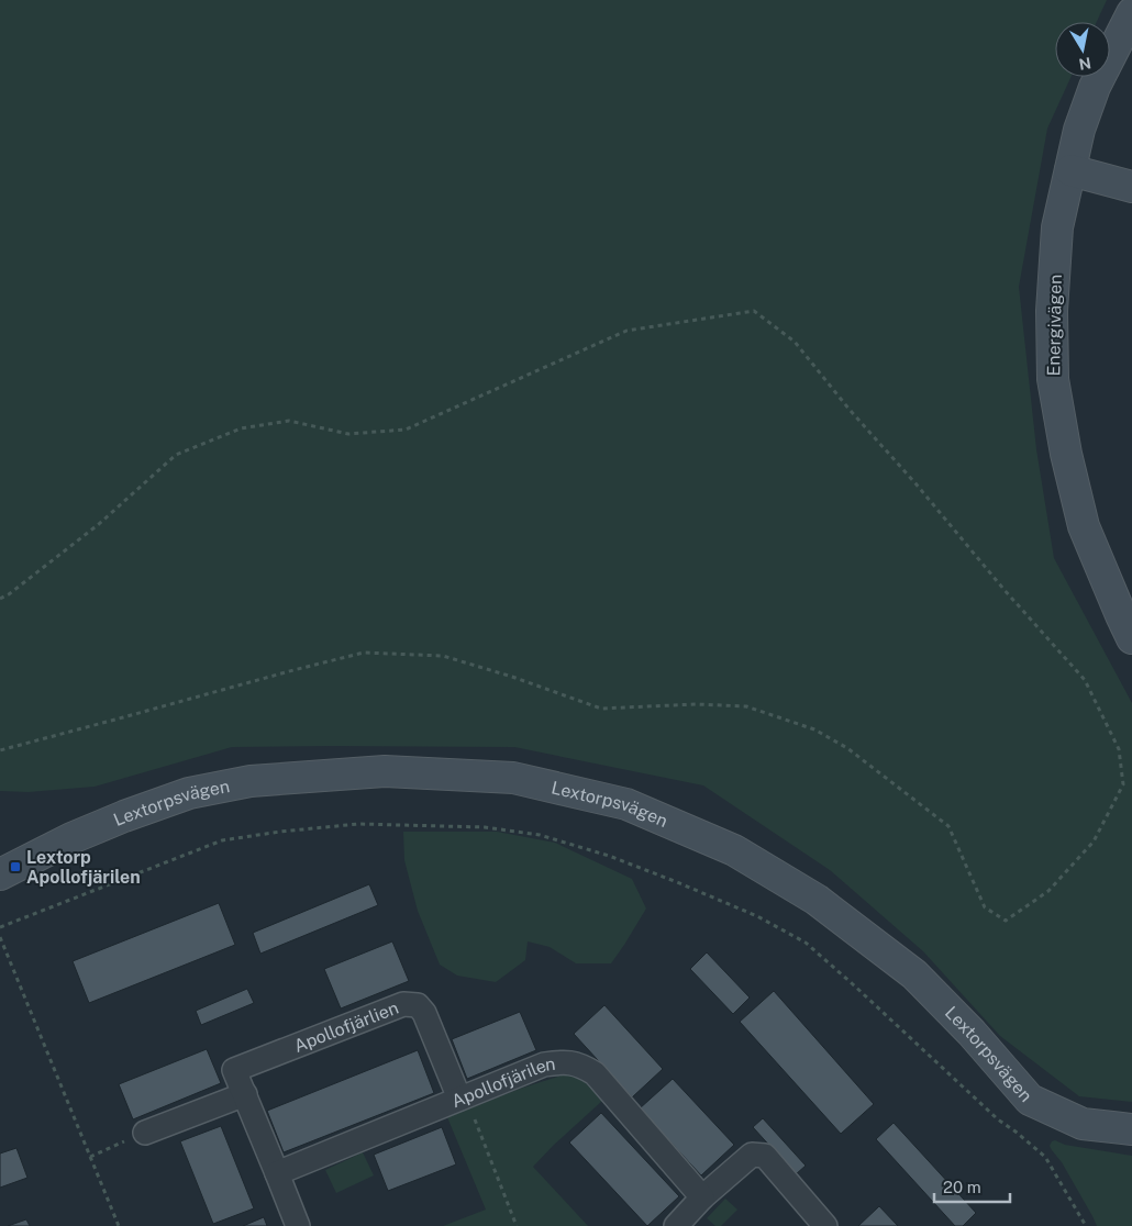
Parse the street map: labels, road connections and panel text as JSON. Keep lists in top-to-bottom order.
{
  "streets": {
    "street": [
      "Energivägen",
      "Lextorpsvägen",
      "Apollofjärlien",
      "Apollofjärilen"
    ]
  },
  "crossings": [
    ["Apollofjärlien", "Apollofjärilen"]
  ],
  "places": {
    "transit": ["Lextorp Apollofjärilen"]
  },
  "scale_bar": "20 m",
  "north": "bottom"
}
